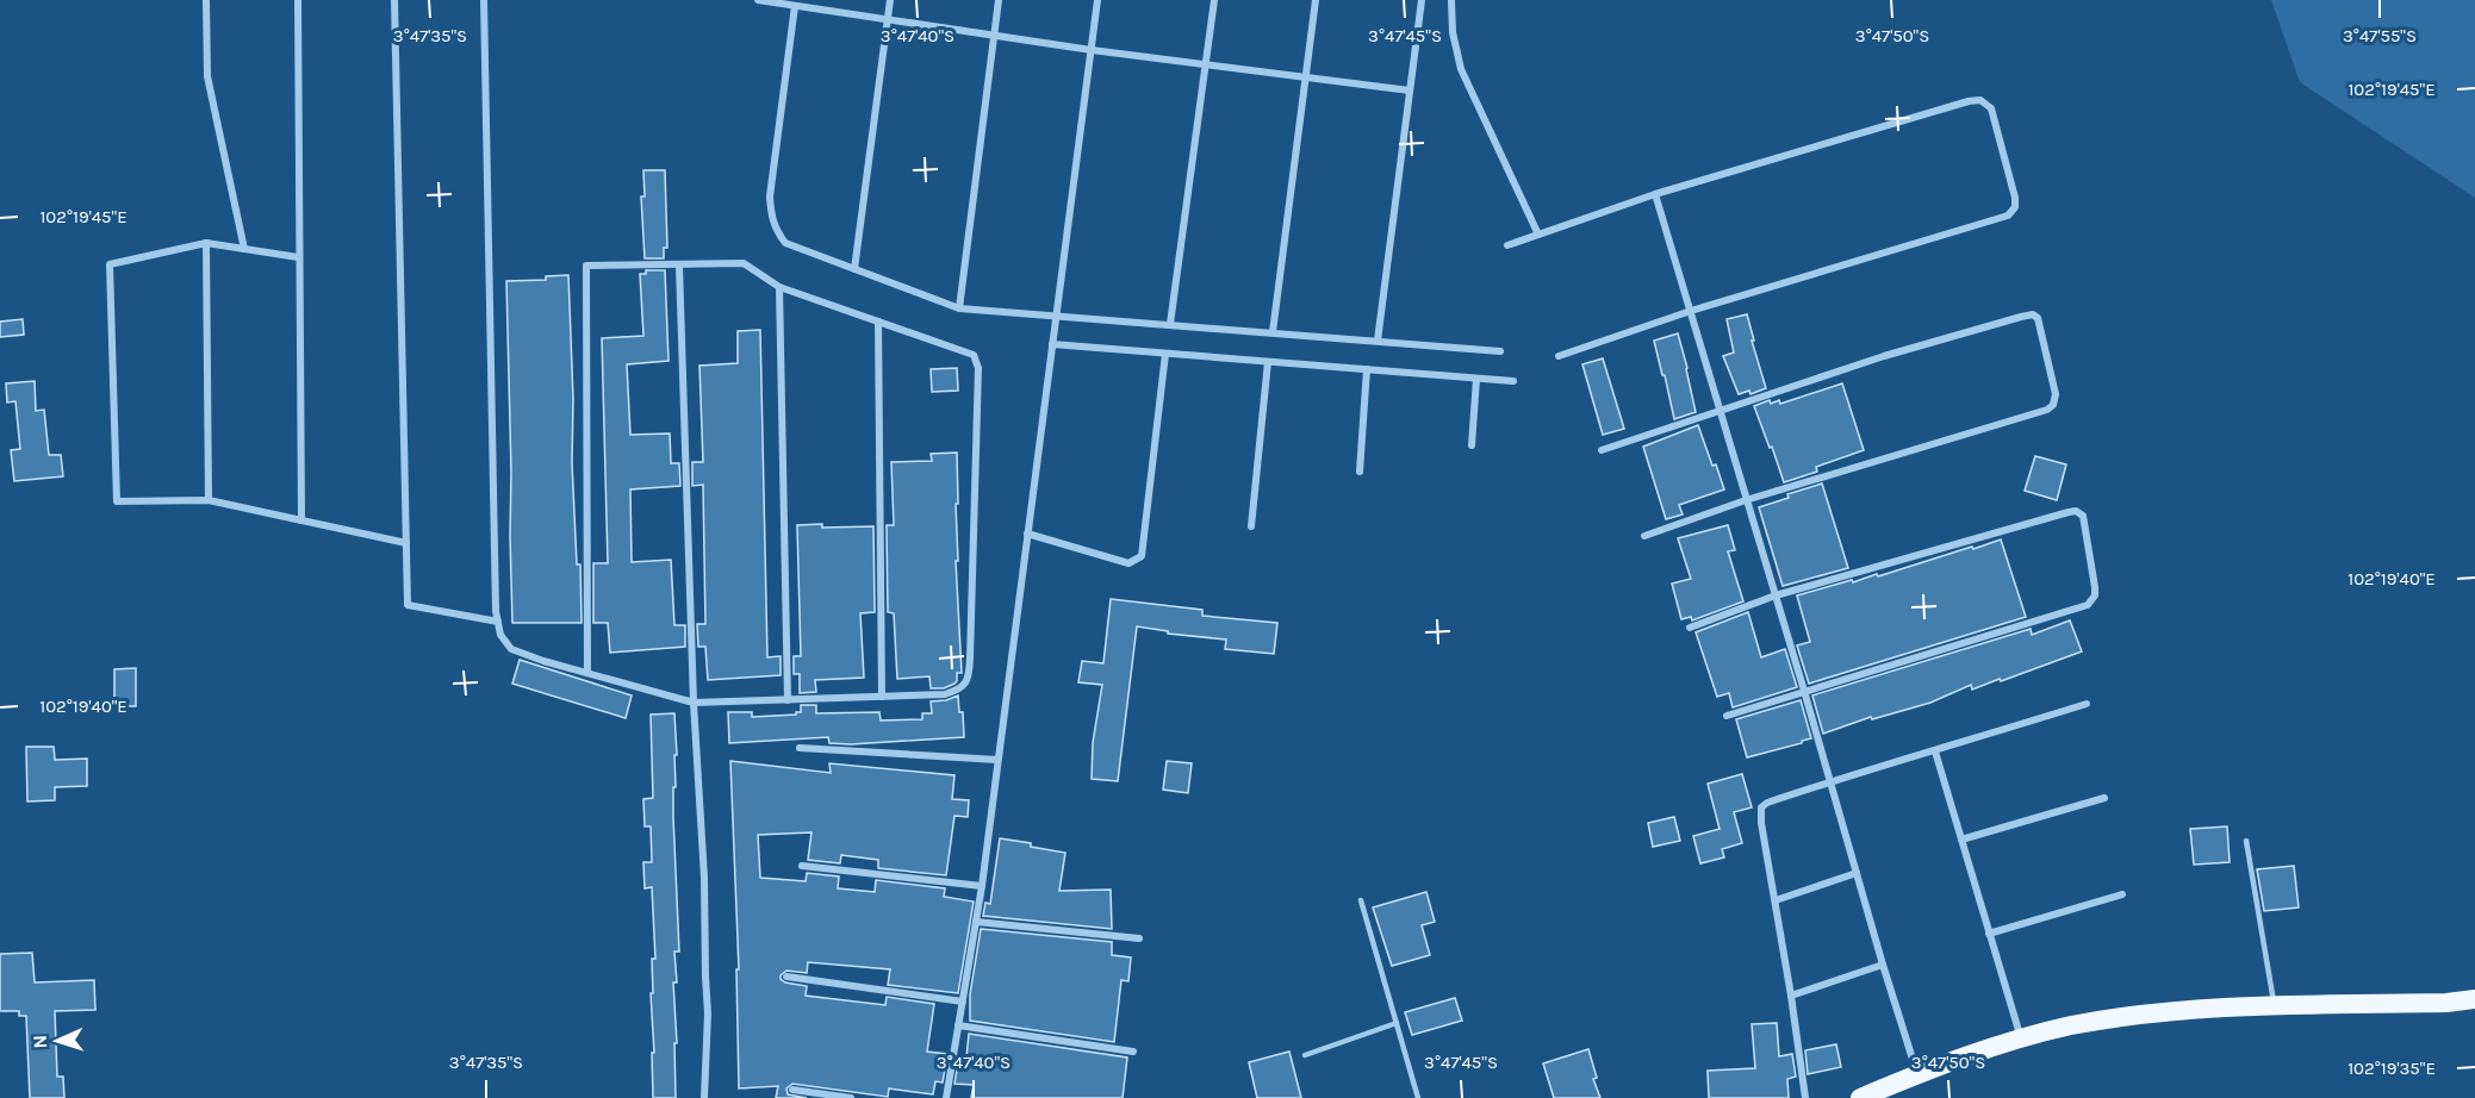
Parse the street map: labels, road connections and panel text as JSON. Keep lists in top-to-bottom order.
{
  "north": "left",
  "coordinates": [
    "3°47'35\"S",
    "3°47'40\"S",
    "3°47'45\"S",
    "3°47'50\"S",
    "3°47'55\"S",
    "102°19'45\"E",
    "102°19'40\"E",
    "102°19'35\"E"
  ]
}
